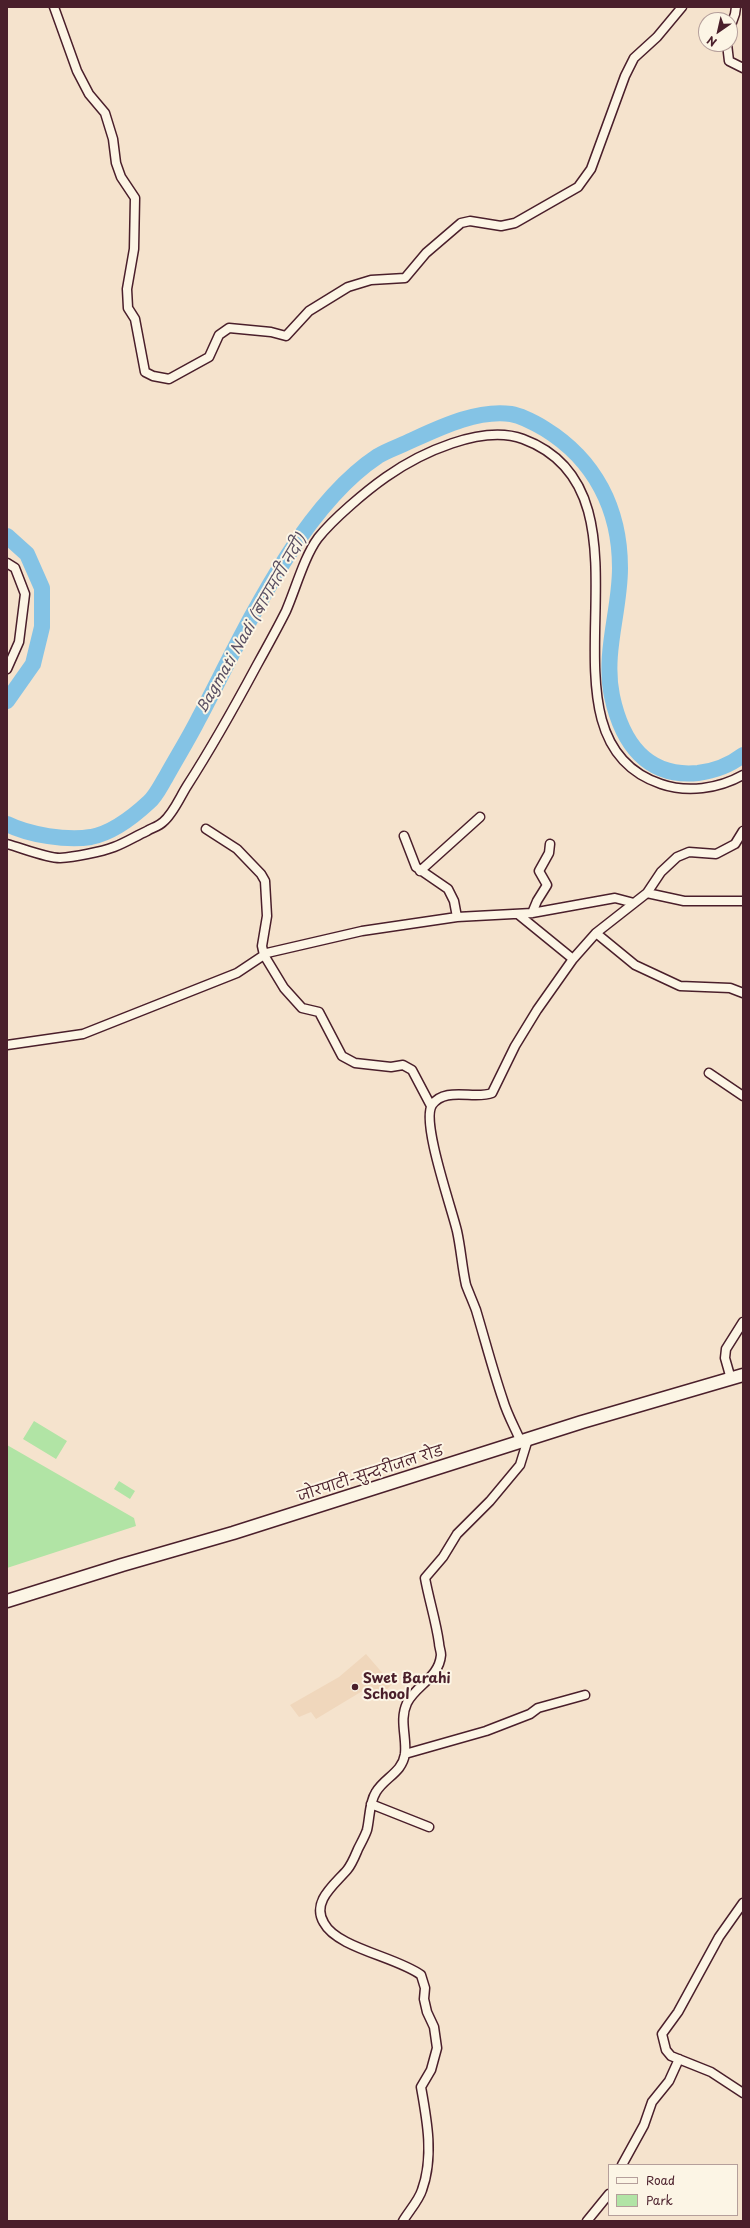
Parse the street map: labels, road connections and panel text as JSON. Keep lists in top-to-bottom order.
{
  "streets": {
    "main road": ["जोरपाटी-सुन्दरीजल रोड"]
  },
  "water": ["Bagmati Nadi (बागमती नदी)"],
  "places": ["Swet Barahi School"],
  "legend": ["Road", "Park"],
  "north": "bottom left"
}
